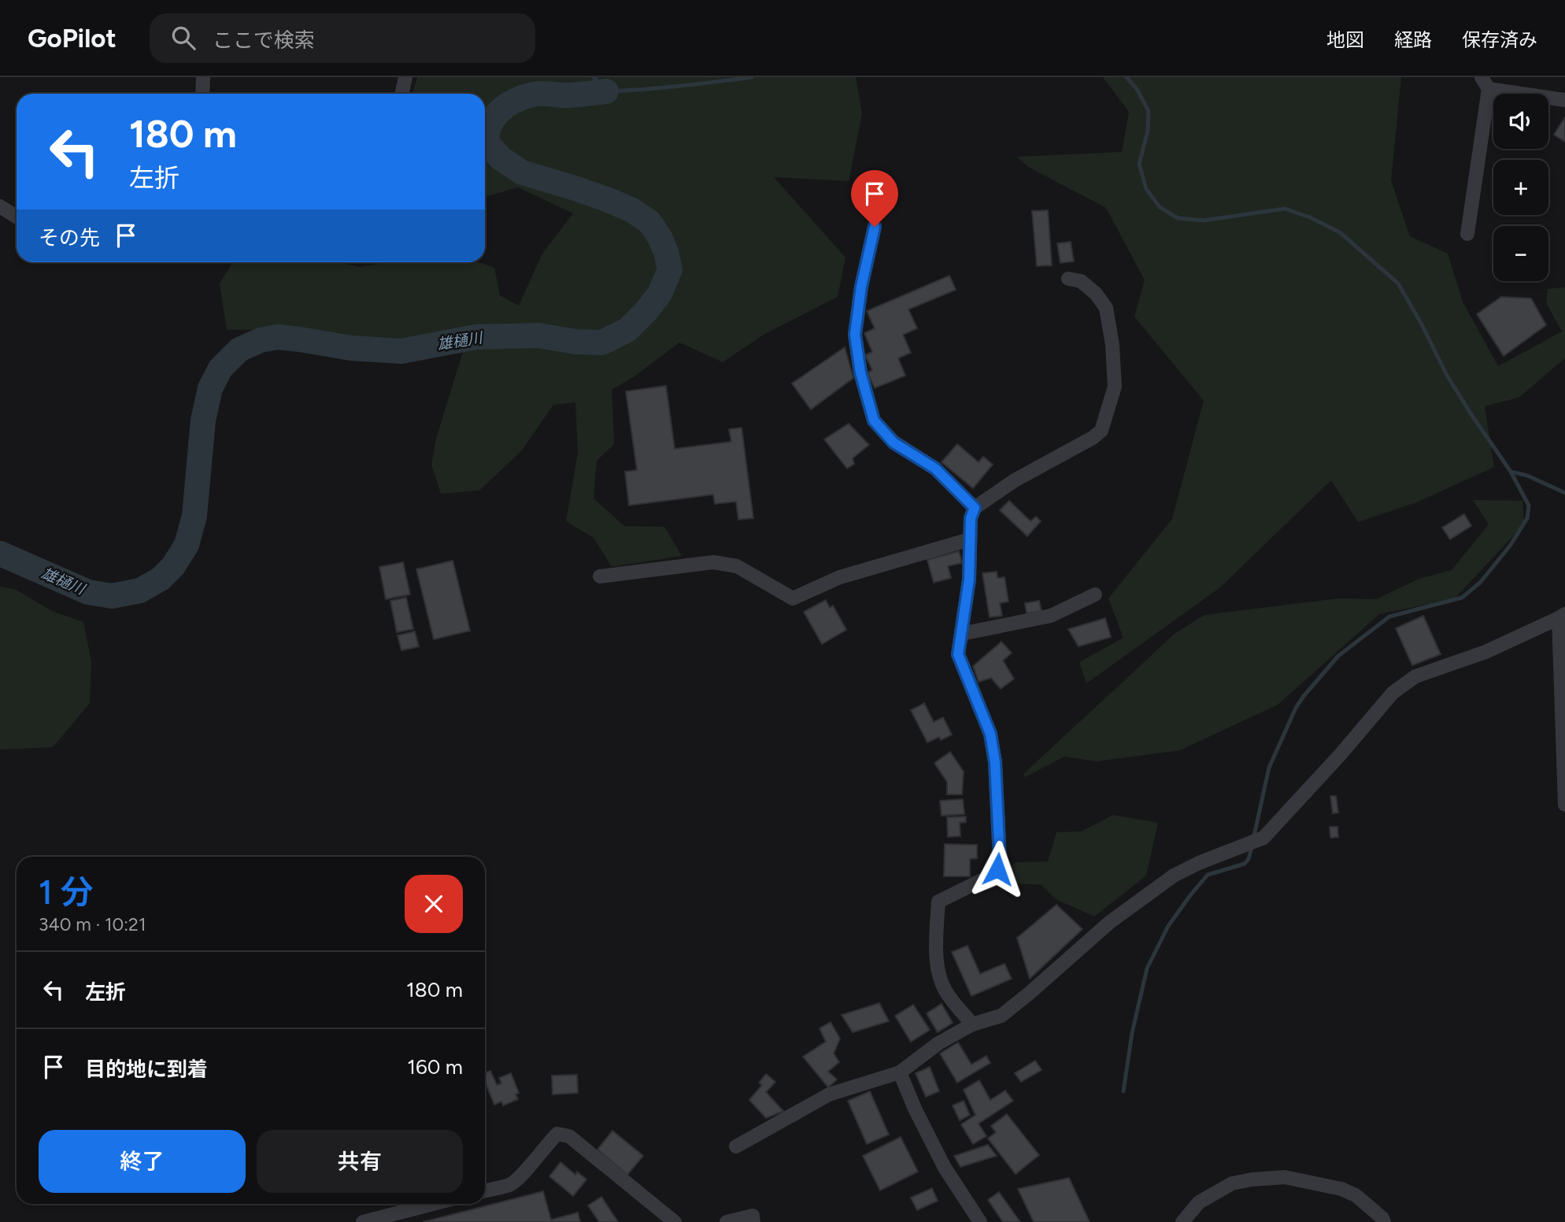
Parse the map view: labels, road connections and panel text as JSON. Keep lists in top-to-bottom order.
{
  "water": ["雄樋川"],
  "page": {
    "header": "GoPilot",
    "search": "ここで検索",
    "nav": ["地図", "経路", "保存済み"],
    "map_buttons": ["+", "−"],
    "turn": ["180 m", "左折"],
    "then": "その先",
    "heading": ["1 分", "340 m · 10:21"],
    "list": [
      {
        "name": "左折",
        "value": "180 m"
      },
      {
        "name": "目的地に到着",
        "value": "160 m"
      }
    ],
    "buttons": ["終了", "共有"]
  }
}
